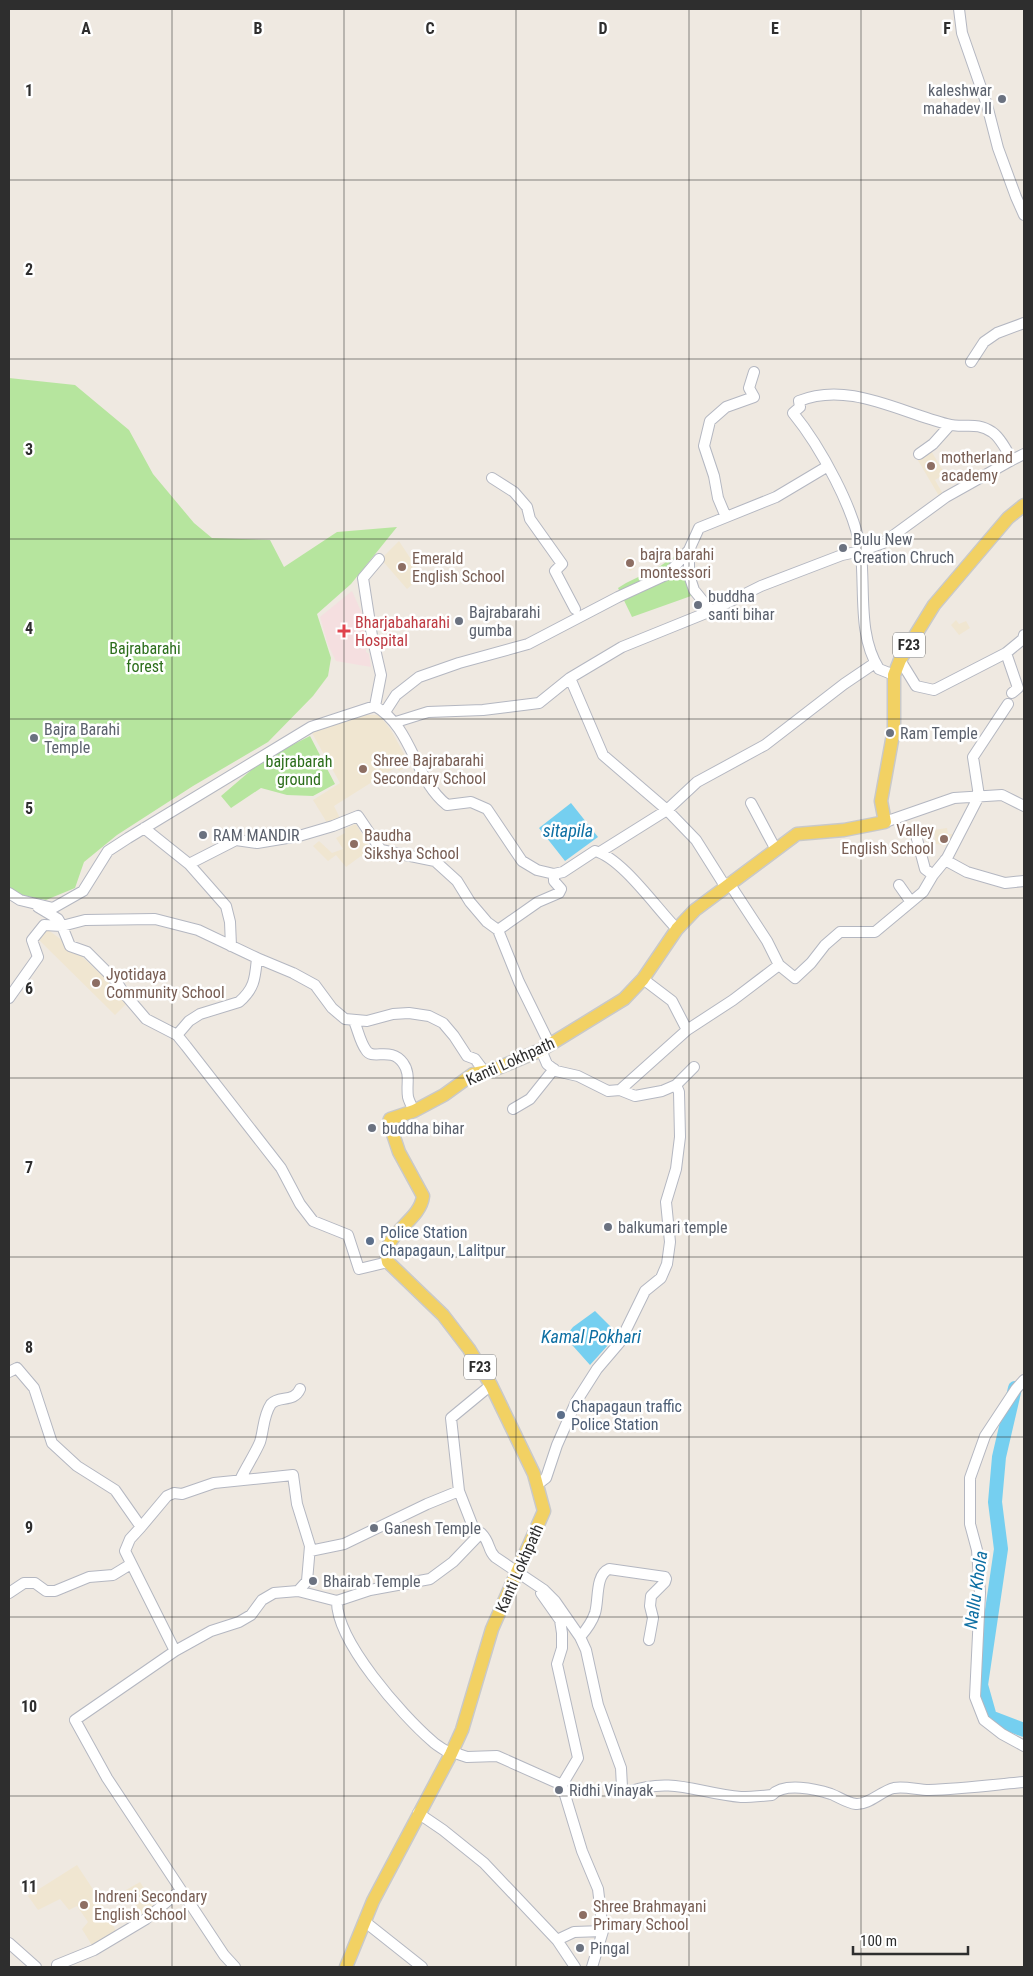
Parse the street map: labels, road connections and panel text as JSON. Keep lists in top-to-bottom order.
{
  "streets": {
    "main road": ["F23", "Kanti Lokhpath"]
  },
  "crossings": [
    ["F23", "Kanti Lokhpath"]
  ],
  "water": ["sitapila", "Kamal Pokhari", "Nallu Khola"],
  "parks": ["Bajrabarahi forest", "bajrabarah ground"],
  "places": {
    "other": [
      "kaleshwar mahadev II",
      "motherland academy",
      "Bulu New Creation Chruch",
      "bajra barahi montessori",
      "Emerald English School",
      "buddha santi bihar",
      "Bajrabarahi gumba",
      "Ram Temple",
      "Bajra Barahi Temple",
      "Shree Bajrabarahi Secondary School",
      "RAM MANDIR",
      "Valley English School",
      "Baudha Sikshya School",
      "Jyotidaya Community School",
      "buddha bihar",
      "balkumari temple",
      "Police Station Chapagaun, Lalitpur",
      "Chapagaun traffic Police Station",
      "Ganesh Temple",
      "Bhairab Temple",
      "Ridhi Vinayak",
      "Indreni Secondary English School",
      "Shree Brahmayani Primary School",
      "Pingal"
    ],
    "health": ["Bharjabaharahi Hospital"]
  },
  "scale_bar": "100 m",
  "grid": {
    "columns": [
      "A",
      "B",
      "C",
      "D",
      "E",
      "F"
    ],
    "rows": [
      "1",
      "2",
      "3",
      "4",
      "5",
      "6",
      "7",
      "8",
      "9",
      "10",
      "11"
    ]
  }
}
